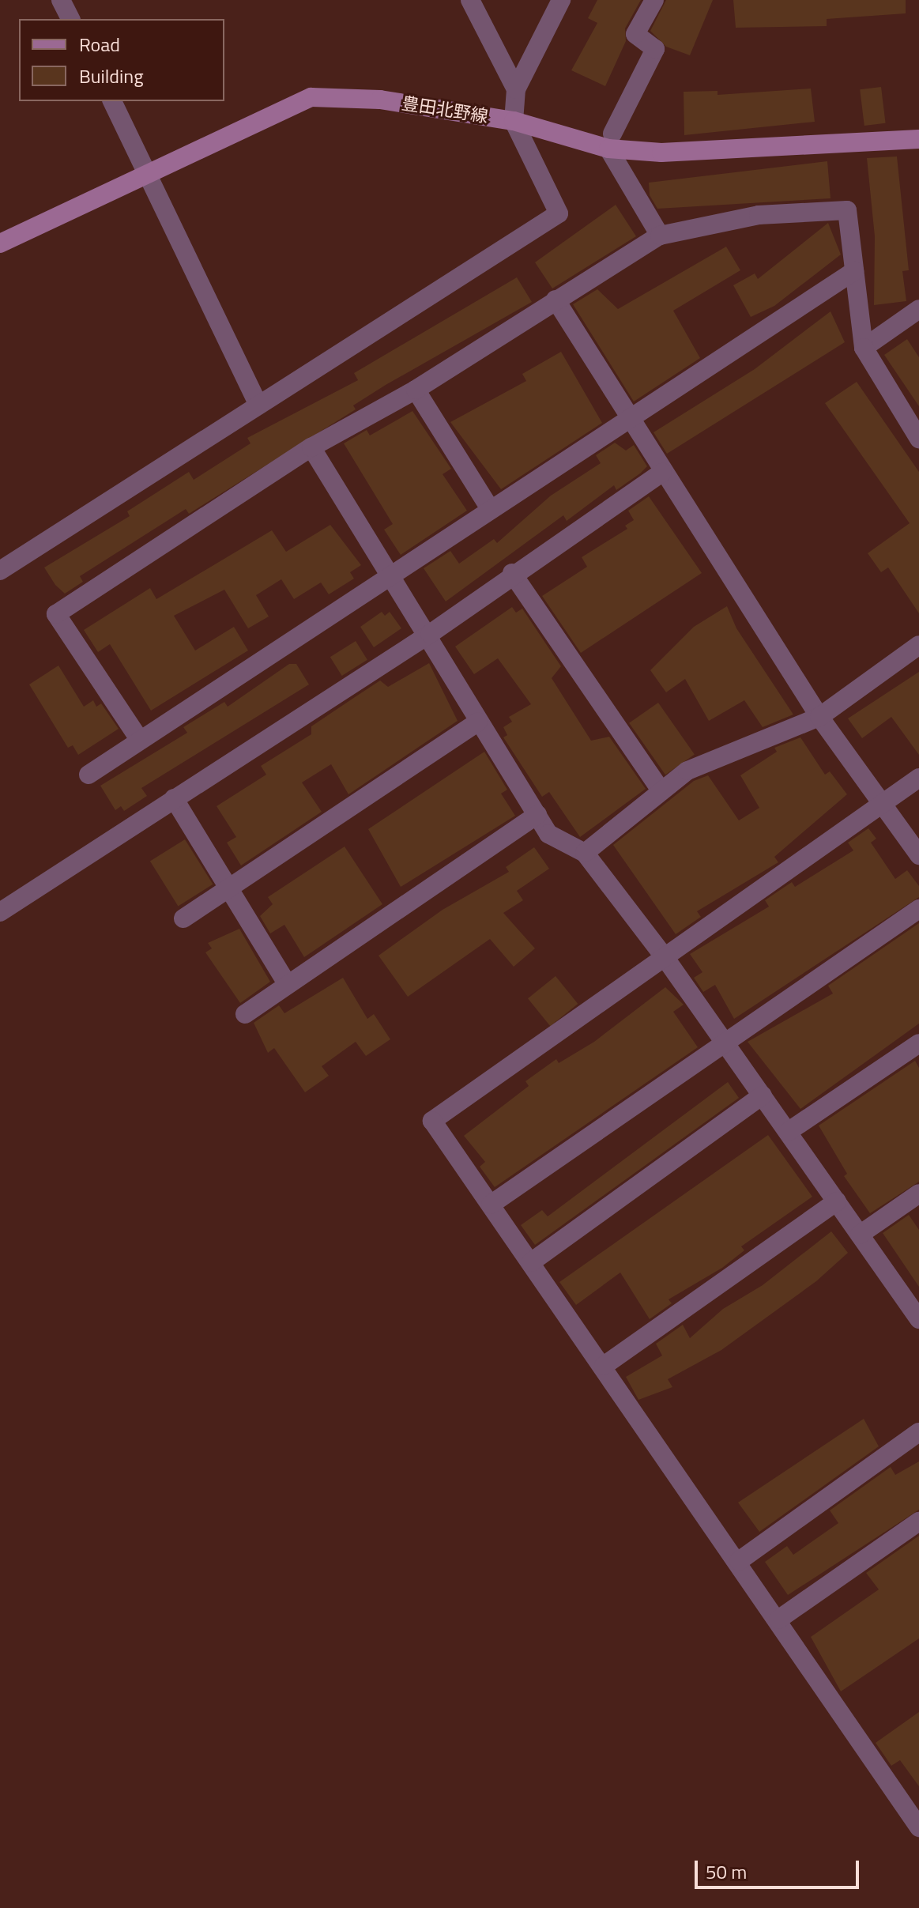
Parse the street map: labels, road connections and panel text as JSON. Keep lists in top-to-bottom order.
{
  "streets": {
    "main road": ["豊田北野線"]
  },
  "legend": ["Road", "Building"],
  "scale_bar": "50 m"
}
